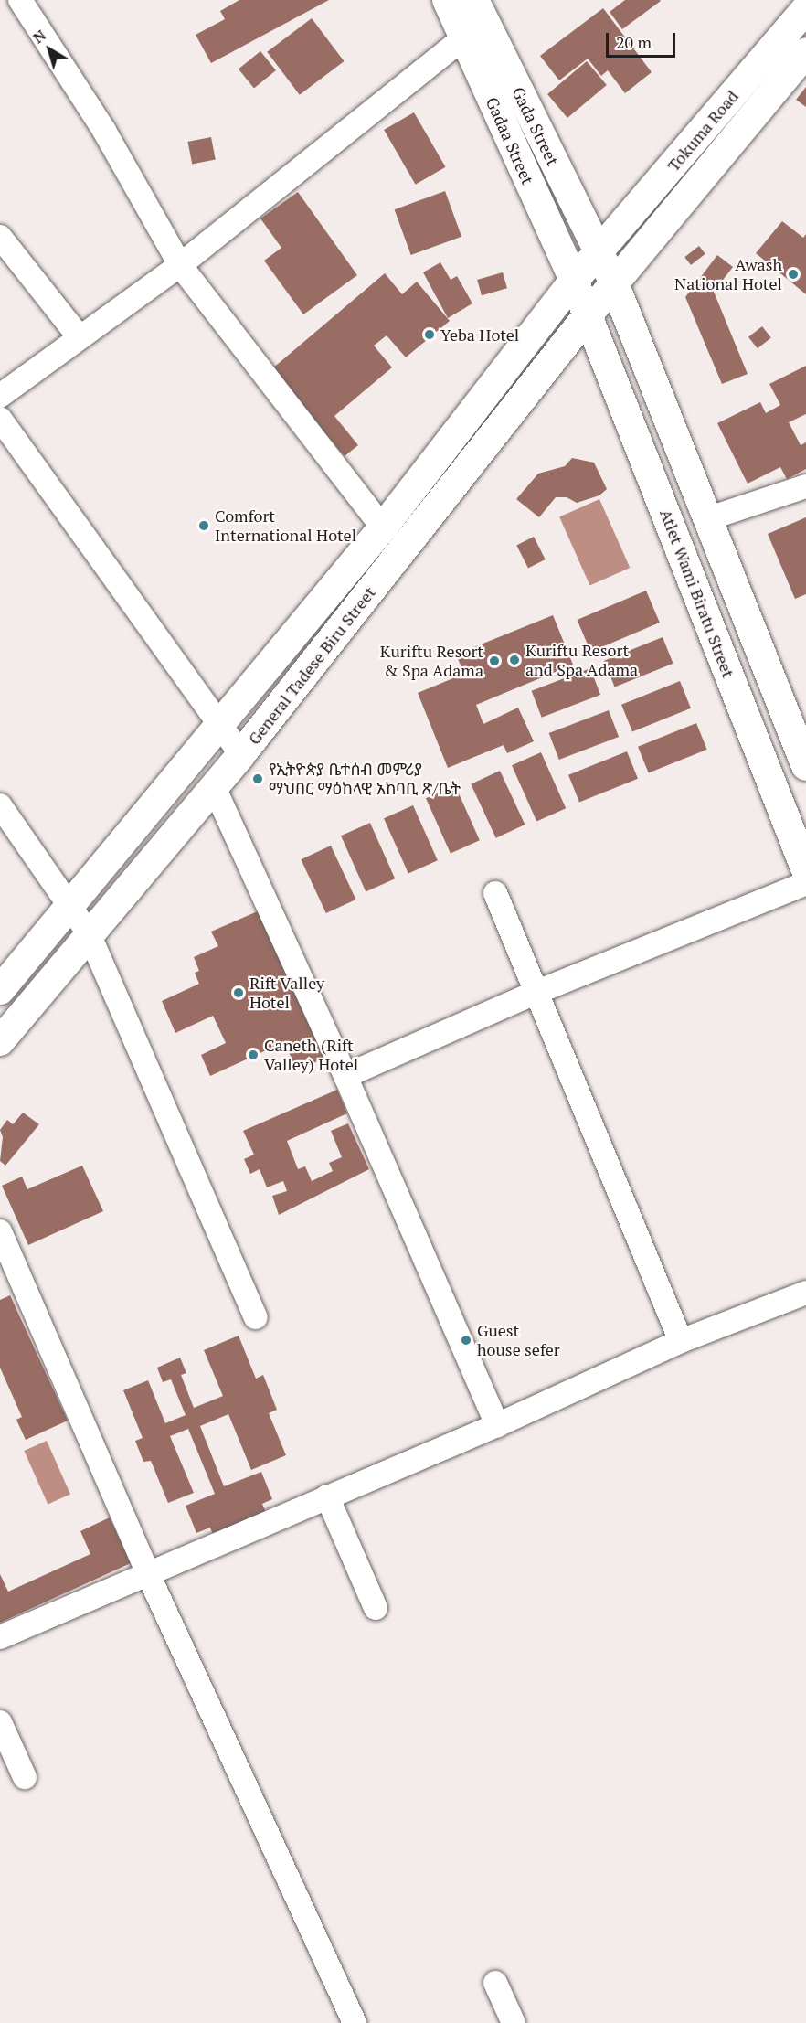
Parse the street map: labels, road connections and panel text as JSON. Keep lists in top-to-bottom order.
{
  "streets": {
    "main road": [
      "Gada Street",
      "Tokuma Road",
      "Gadaa Street",
      "Atlet Wami Biratu Street",
      "General Tadese Biru Street"
    ]
  },
  "crossings": [
    ["Gada Street", "Tokuma Road"],
    ["Gada Street", "General Tadese Biru Street"],
    ["Tokuma Road", "General Tadese Biru Street"],
    ["Gadaa Street", "Atlet Wami Biratu Street"],
    ["Gadaa Street", "General Tadese Biru Street"],
    ["Atlet Wami Biratu Street", "General Tadese Biru Street"]
  ],
  "places": [
    "Awash National Hotel",
    "Yeba Hotel",
    "Comfort International Hotel",
    "Kuriftu Resort and Spa Adama",
    "Kuriftu Resort & Spa Adama",
    "የኢትዮጵያ ቤተሰብ መምሪያ ማህበር ማዕከላዊ አከባቢ ጽ/ቤት",
    "Rift Valley Hotel",
    "Caneth (Rift Valley) Hotel",
    "Guest house sefer"
  ],
  "scale_bar": "20 m",
  "north": "top left"
}
